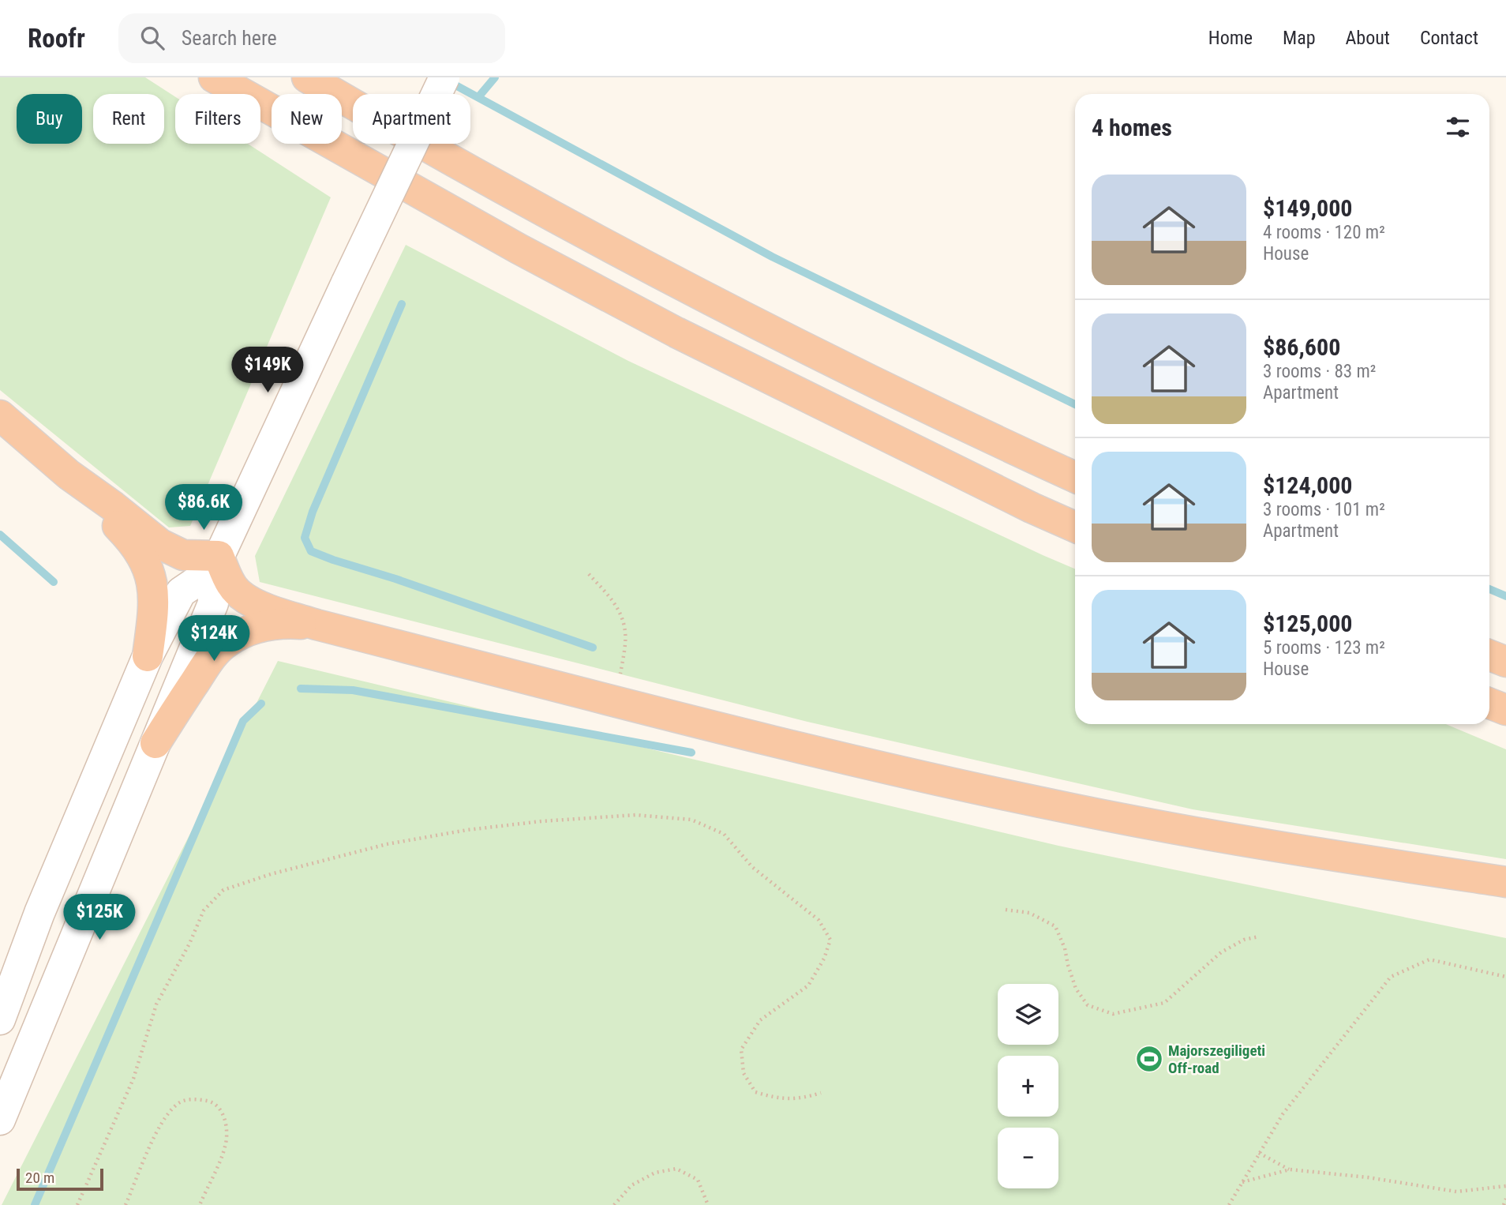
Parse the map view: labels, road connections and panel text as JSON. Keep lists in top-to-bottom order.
{
  "places": {
    "sports": ["Majorszegiligeti Off-road"]
  },
  "scale_bar": "20 m",
  "page": {
    "header": "Roofr",
    "search": "Search here",
    "nav": [
      "Home",
      "Map",
      "About",
      "Contact"
    ],
    "chip": [
      "Buy",
      "Rent",
      "Filters",
      "New",
      "Apartment"
    ],
    "heading": "4 homes",
    "list": [
      {
        "name": "$149,000",
        "note": "4 rooms · 120 m² · House"
      },
      {
        "name": "$86,600",
        "note": "3 rooms · 83 m² · Apartment"
      },
      {
        "name": "$124,000",
        "note": "3 rooms · 101 m² · Apartment"
      },
      {
        "name": "$125,000",
        "note": "5 rooms · 123 m² · House"
      }
    ],
    "price": [
      "$149K",
      "$86.6K",
      "$124K",
      "$125K"
    ],
    "map_buttons": ["+", "−"],
    "scale": "20 m"
  }
}
